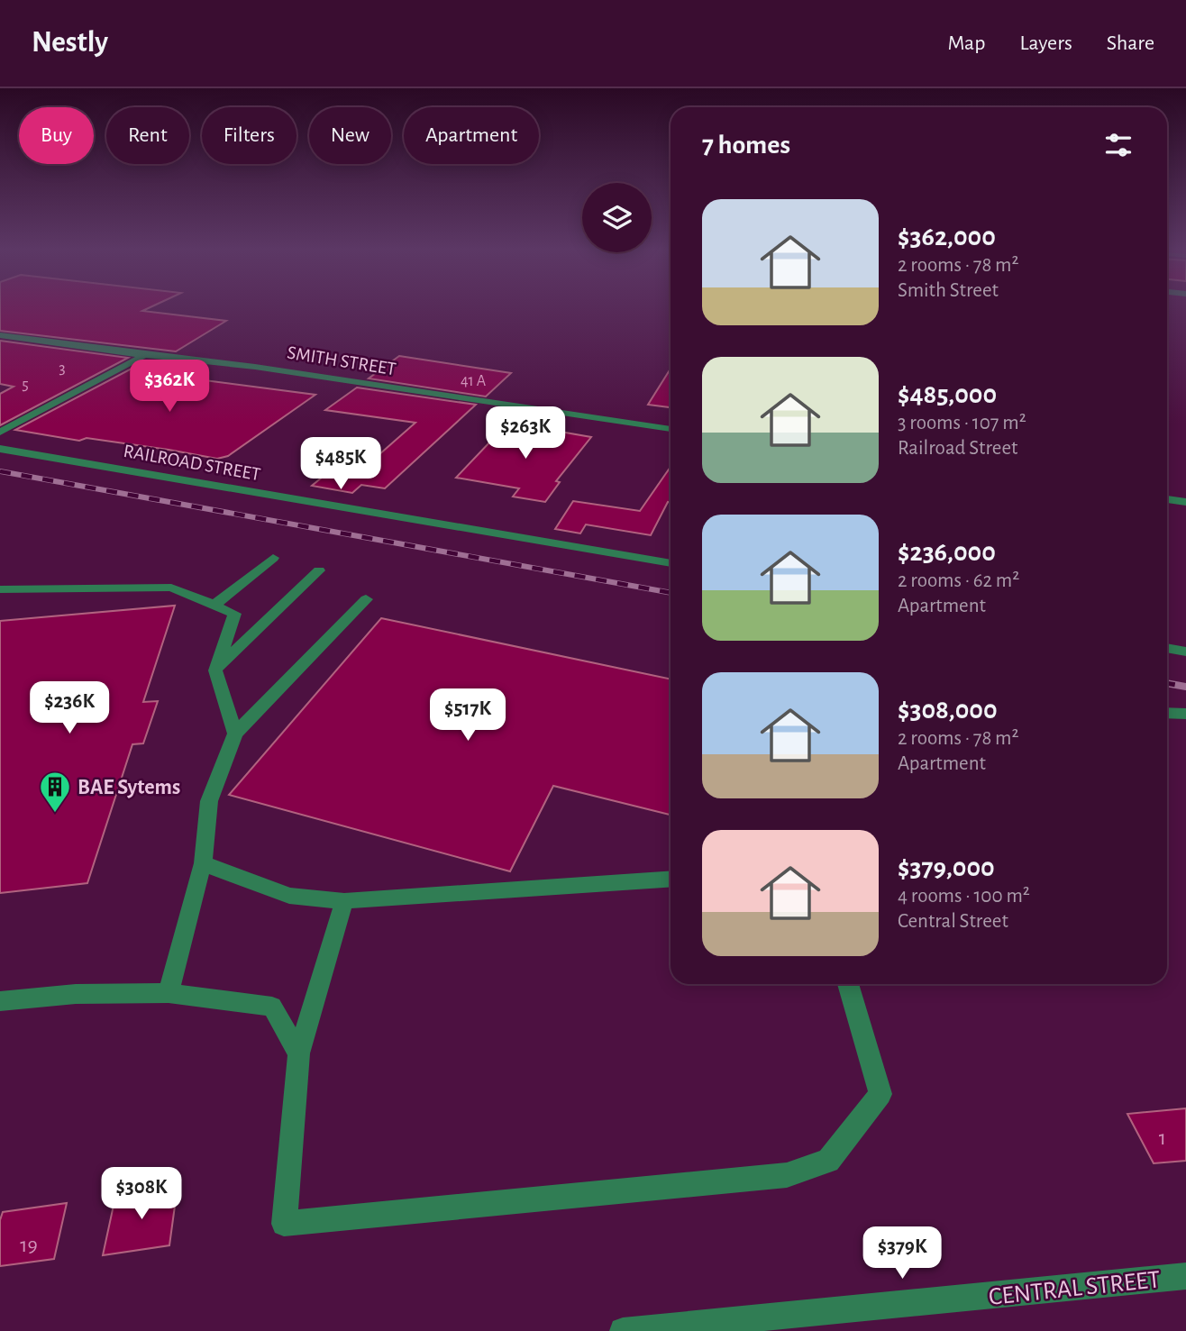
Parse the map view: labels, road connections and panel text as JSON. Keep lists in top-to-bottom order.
{
  "streets": {
    "street": ["SMITH STREET", "RAILROAD STREET", "CENTRAL STREET"]
  },
  "places": {
    "building": ["BAE Sytems"]
  },
  "house_numbers": [
    "3",
    "41 A",
    "5",
    "1",
    "19"
  ],
  "page": {
    "header": "Nestly",
    "nav": ["Map", "Layers", "Share"],
    "chip": [
      "Buy",
      "Rent",
      "Filters",
      "New",
      "Apartment"
    ],
    "heading": "7 homes",
    "list": [
      {
        "name": "$362,000",
        "note": "2 rooms · 78 m² · Smith Street"
      },
      {
        "name": "$485,000",
        "note": "3 rooms · 107 m² · Railroad Street"
      },
      {
        "name": "$236,000",
        "note": "2 rooms · 62 m² · Apartment"
      },
      {
        "name": "$308,000",
        "note": "2 rooms · 78 m² · Apartment"
      },
      {
        "name": "$379,000",
        "note": "4 rooms · 100 m² · Central Street"
      }
    ],
    "price": [
      "$362K",
      "$263K",
      "$485K",
      "$236K",
      "$517K",
      "$308K",
      "$379K"
    ]
  }
}
